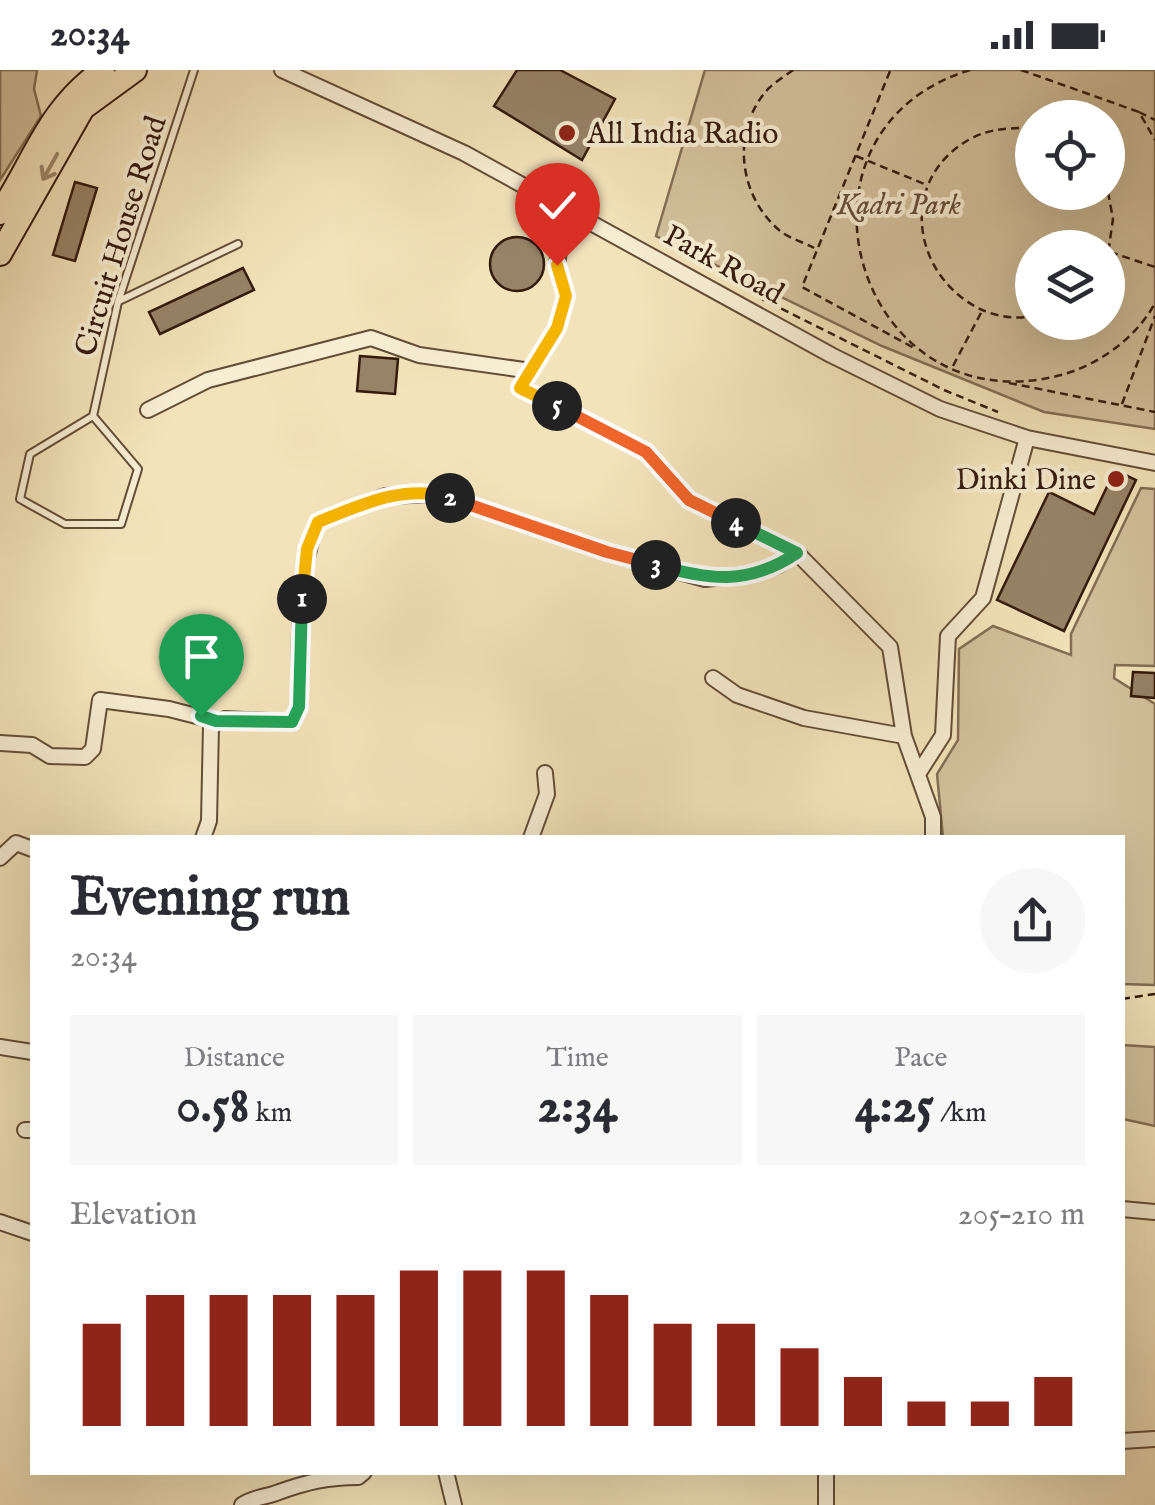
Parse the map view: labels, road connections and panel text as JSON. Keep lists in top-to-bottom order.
{
  "streets": {
    "street": ["Park Road"],
    "lane": ["Circuit House Road"]
  },
  "parks": ["Kadri Park"],
  "places": ["All India Radio", "Dinki Dine"],
  "page": {
    "status": "20:34",
    "pins": [
      "5",
      "2",
      "4",
      "3",
      "1"
    ],
    "heading": ["Evening run", "20:34"],
    "stats": [
      ["Distance", "0.58 km"],
      ["Time", "2:34"],
      ["Pace", "4:25 /km"]
    ],
    "chart": ["Elevation", "205–210 m"]
  }
}
